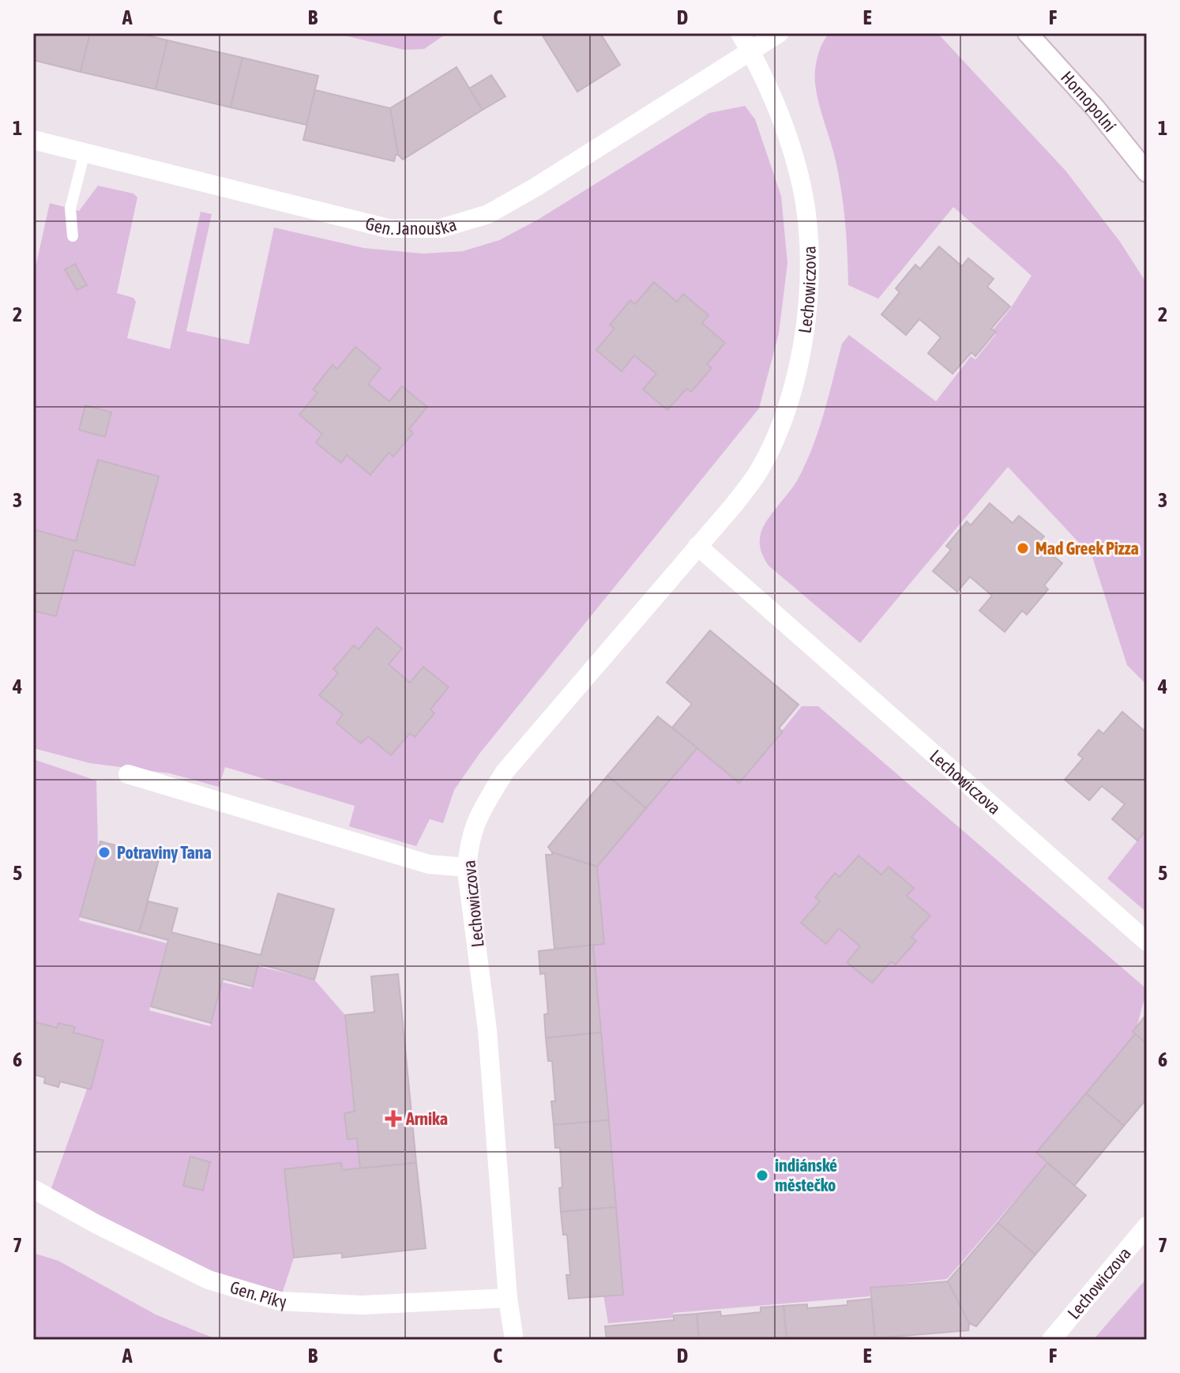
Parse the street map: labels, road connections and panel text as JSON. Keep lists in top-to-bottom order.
{
  "streets": {
    "street": [
      "Hornopolní",
      "Gen. Janouška",
      "Lechowiczova",
      "Gen. Píky"
    ]
  },
  "crossings": [
    ["Gen. Janouška", "Lechowiczova"],
    ["Lechowiczova", "Gen. Píky"]
  ],
  "places": {
    "other": ["Mad Greek Pizza", "Potraviny Tana", "indiánské městečko"],
    "health": ["Arnika"]
  },
  "grid": {
    "columns": [
      "A",
      "B",
      "C",
      "D",
      "E",
      "F"
    ],
    "rows": [
      "1",
      "2",
      "3",
      "4",
      "5",
      "6",
      "7"
    ]
  }
}
